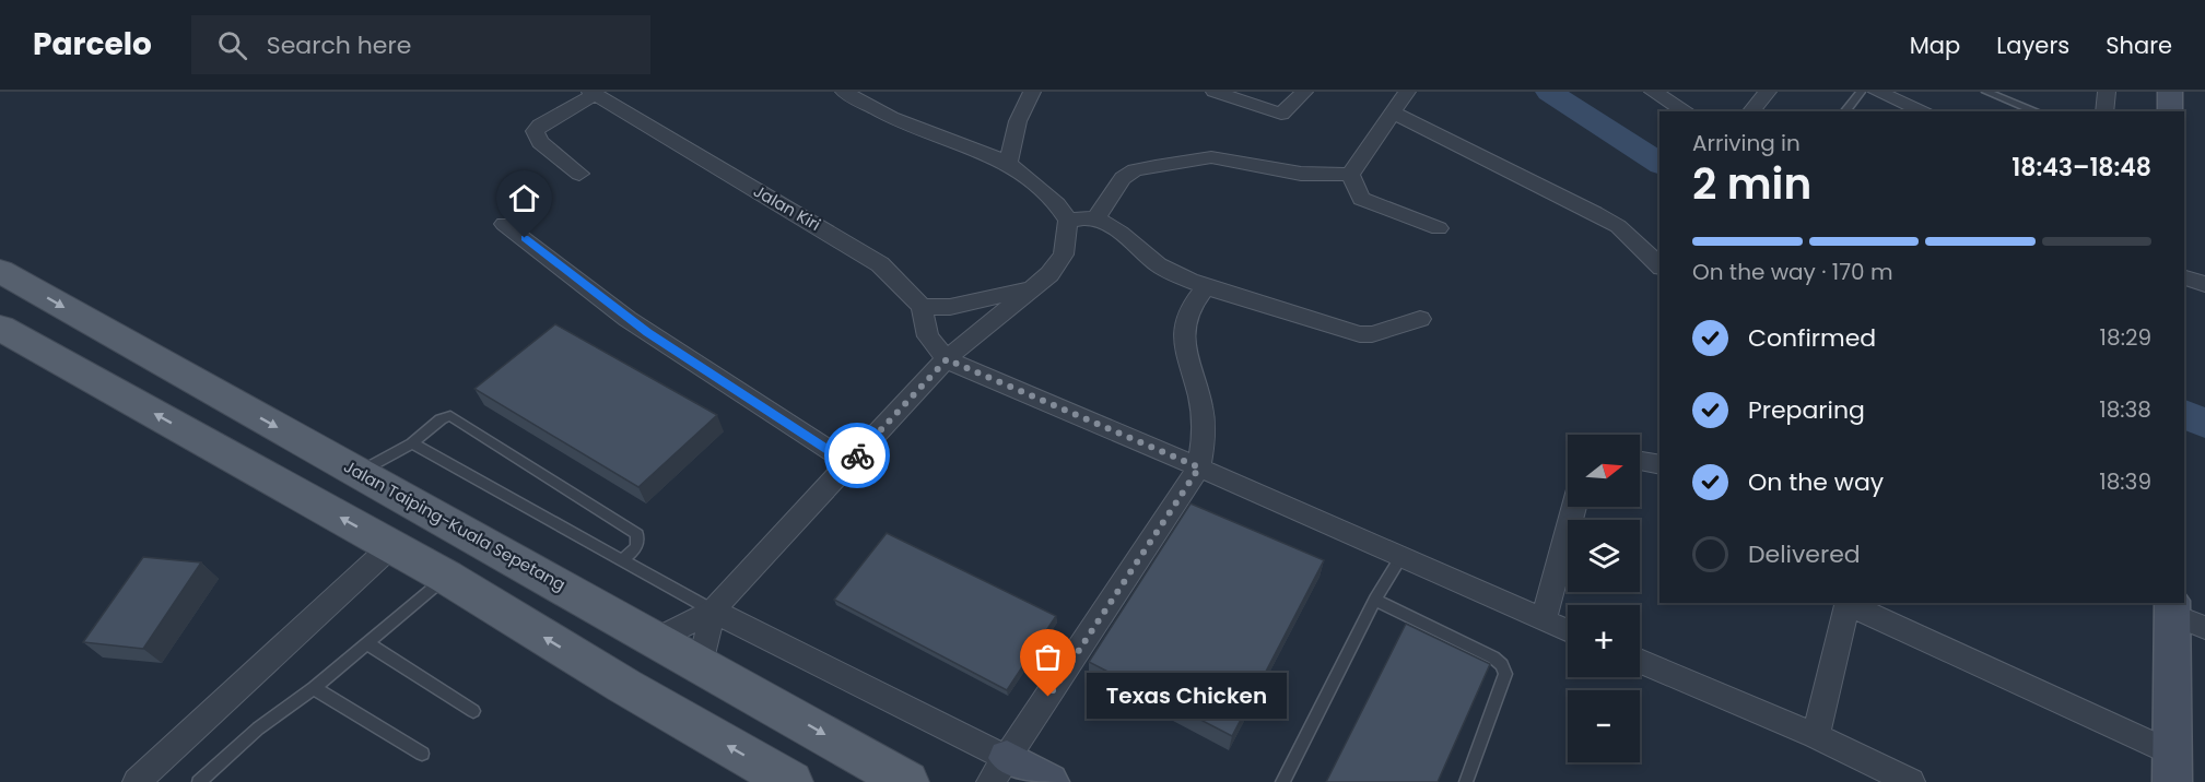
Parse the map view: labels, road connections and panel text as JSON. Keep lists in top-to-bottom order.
{
  "streets": {
    "main road": ["Jalan Taiping-Kuala Sepetang"],
    "street": ["Jalan Kiri"]
  },
  "places": ["Texas Chicken"],
  "north": "right",
  "page": {
    "header": "Parcelo",
    "search": "Search here",
    "nav": ["Map", "Layers", "Share"],
    "heading": ["2 min", "Arriving in", "18:43–18:48"],
    "bar": "On the way · 170 m",
    "list": [
      ["Confirmed", "18:29"],
      ["Preparing", "18:38"],
      ["On the way", "18:39"],
      "Delivered"
    ],
    "map_buttons": ["+", "−"],
    "bubble": "Texas Chicken"
  }
}
